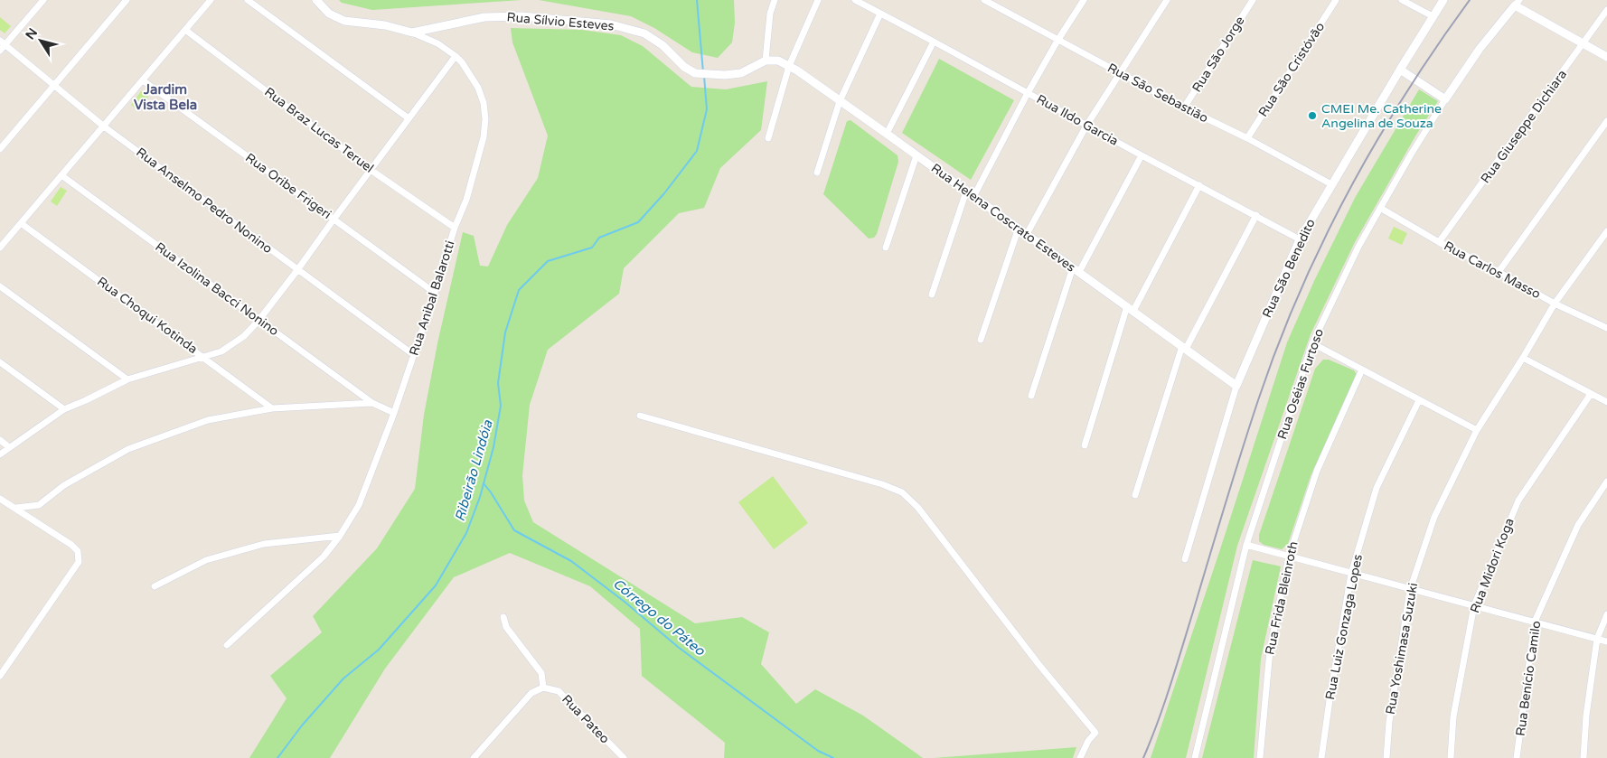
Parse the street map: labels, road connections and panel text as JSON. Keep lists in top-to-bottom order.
{
  "streets": {
    "street": [
      "Rua Sílvio Esteves",
      "Rua São Jorge",
      "Rua São Cristóvão",
      "Rua São Sebastião",
      "Rua Ildo Garcia",
      "Rua Giuseppe Dichiara",
      "Rua Braz Lucas Teruel",
      "Rua Oribe Frigeri",
      "Rua Anselmo Pedro Nonino",
      "Rua Helena Coscrato Esteves",
      "Rua São Benedito",
      "Rua Carlos Masso",
      "Rua Izolina Bacci Nonino",
      "Rua Anibal Balarotti",
      "Rua Choqui Kotinda",
      "Rua Oséias Furtoso",
      "Rua Midori Koga",
      "Rua Frida Bleinroth",
      "Rua Luiz Gonzaga Lopes",
      "Rua Yoshimasa Suzuki",
      "Rua Benício Camilo",
      "Rua Pateo"
    ]
  },
  "crossings": [
    ["Rua Sílvio Esteves", "Rua Helena Coscrato Esteves"],
    ["Rua Sílvio Esteves", "Rua Anibal Balarotti"],
    ["Rua São Jorge", "Rua São Sebastião"],
    ["Rua São Cristóvão", "Rua São Sebastião"],
    ["Rua São Sebastião", "Rua São Benedito"],
    ["Rua Ildo Garcia", "Rua São Benedito"],
    ["Rua Giuseppe Dichiara", "Rua Carlos Masso"],
    ["Rua Braz Lucas Teruel", "Rua Anibal Balarotti"],
    ["Rua Oribe Frigeri", "Rua Anibal Balarotti"],
    ["Rua Anselmo Pedro Nonino", "Rua Anibal Balarotti"],
    ["Rua Helena Coscrato Esteves", "Rua São Benedito"],
    ["Rua Carlos Masso", "Rua Oséias Furtoso"],
    ["Rua Carlos Masso", "Rua Yoshimasa Suzuki"],
    ["Rua Izolina Bacci Nonino", "Rua Anibal Balarotti"]
  ],
  "districts": ["Jardim Vista Bela"],
  "water": ["Ribeirão Lindóia", "Córrego do Páteo"],
  "places": ["CMEI Me. Catherine Angelina de Souza"],
  "north": "top left"
}
